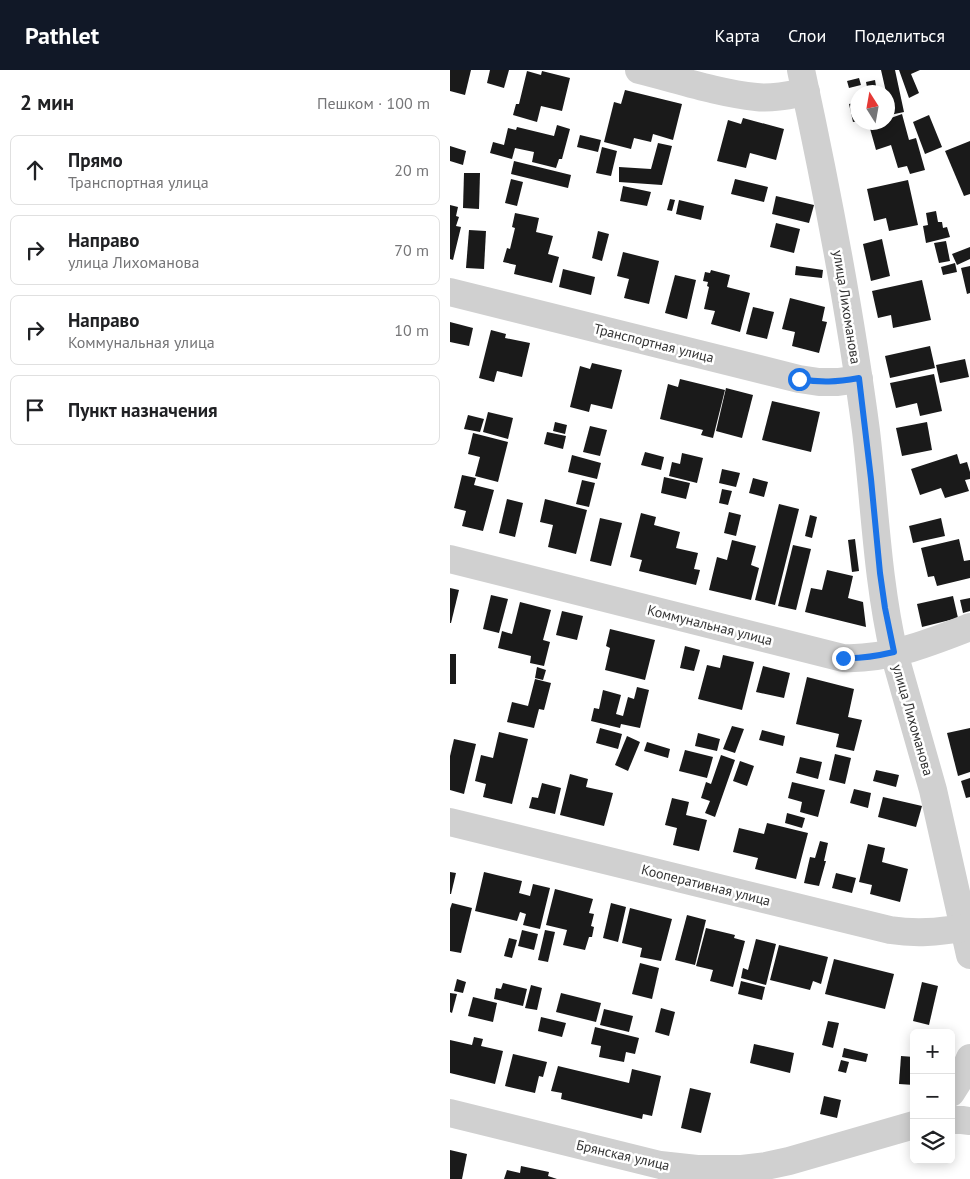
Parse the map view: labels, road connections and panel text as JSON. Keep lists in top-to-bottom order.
{
  "streets": {
    "street": [
      "улица Лихоманова",
      "Транспортная улица",
      "Коммунальная улица",
      "Кооперативная улица",
      "Брянская улица"
    ]
  },
  "crossings": [
    ["улица Лихоманова", "Транспортная улица"],
    ["улица Лихоманова", "Коммунальная улица"],
    ["улица Лихоманова", "Кооперативная улица"]
  ],
  "north": "top",
  "page": {
    "header": "Pathlet",
    "nav": ["Карта", "Слои", "Поделиться"],
    "heading": ["2 мин", "Пешком · 100 m"],
    "list": [
      ["Прямо", "Транспортная улица", "20 m"],
      ["Направо", "улица Лихоманова", "70 m"],
      ["Направо", "Коммунальная улица", "10 m"],
      "Пункт назначения"
    ],
    "map_buttons": ["+", "−"]
  }
}
